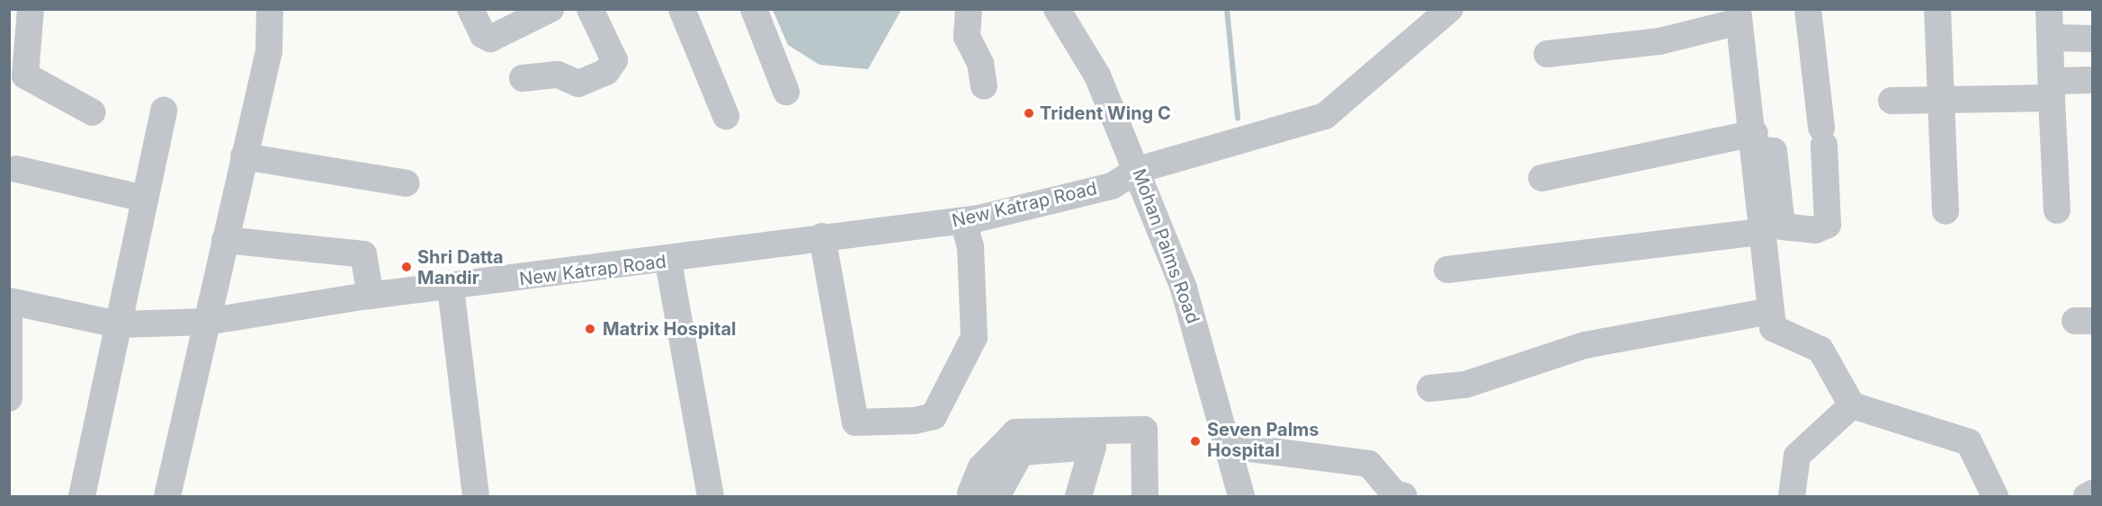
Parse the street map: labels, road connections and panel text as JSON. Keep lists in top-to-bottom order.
{
  "streets": {
    "street": ["New Katrap Road", "Mohan Palms Road"]
  },
  "crossings": [
    ["New Katrap Road", "Mohan Palms Road"]
  ],
  "places": [
    "Trident Wing C",
    "Shri Datta Mandir",
    "Matrix Hospital",
    "Seven Palms Hospital"
  ]
}
